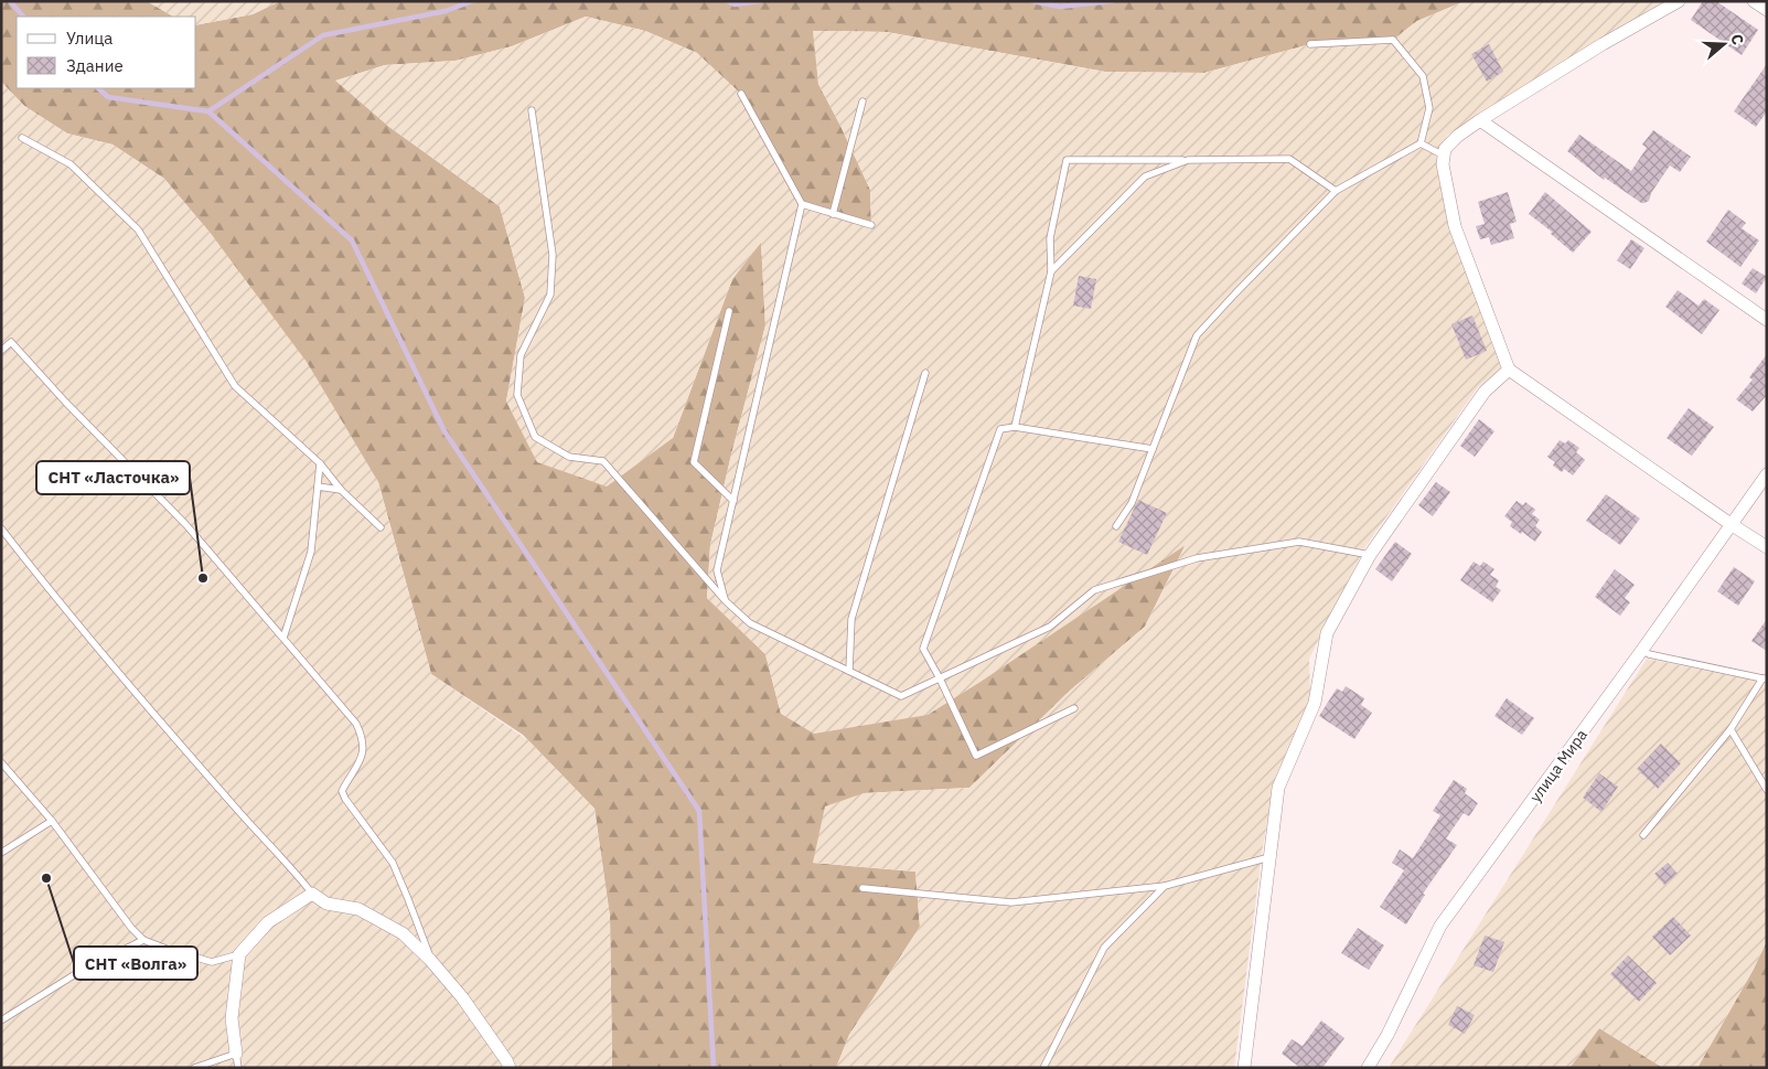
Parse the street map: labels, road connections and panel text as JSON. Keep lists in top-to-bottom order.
{
  "streets": {
    "street": ["улица Мира"]
  },
  "places": ["СНТ «Ласточка»", "СНТ «Волга»"],
  "legend": ["Улица", "Здание"],
  "north": "right"
}
